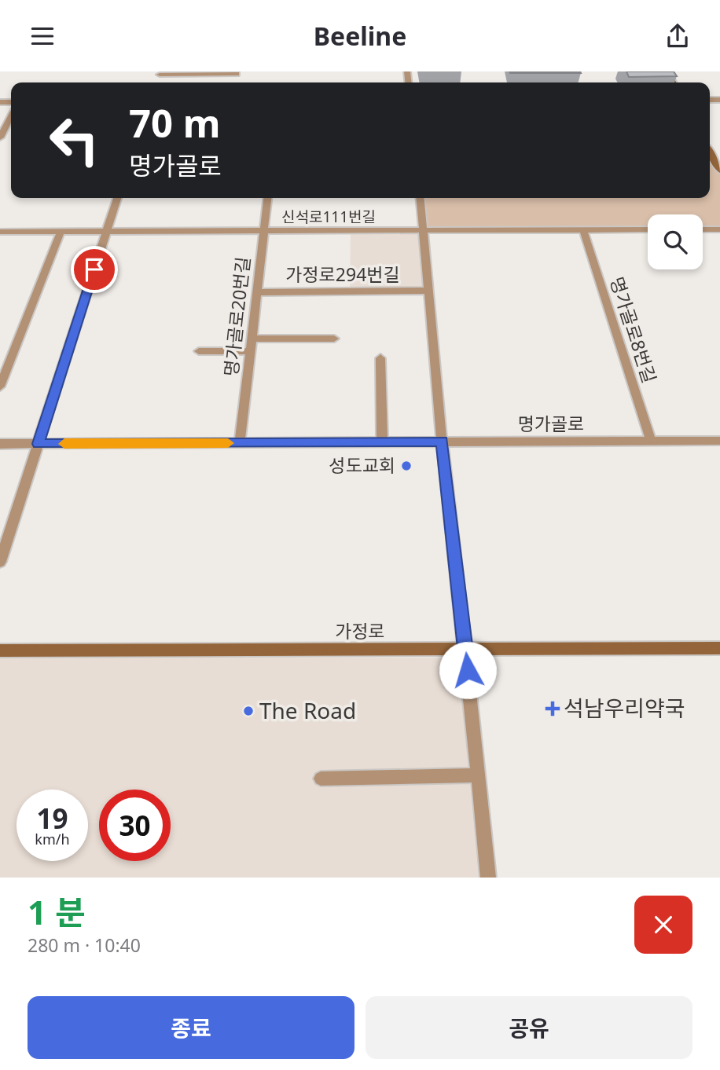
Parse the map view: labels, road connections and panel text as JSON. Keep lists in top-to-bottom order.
{
  "streets": {
    "street": [
      "신석로111번길",
      "가정로294번길",
      "명가골로20번길",
      "명가골로8번길",
      "명가골로",
      "가정로"
    ]
  },
  "crossings": [
    ["신석로111번길", "명가골로20번길"],
    ["신석로111번길", "명가골로8번길"],
    ["가정로294번길", "명가골로20번길"],
    ["명가골로20번길", "명가골로"],
    ["명가골로8번길", "명가골로"]
  ],
  "places": {
    "other": ["성도교회", "The Road"],
    "health": ["석남우리약국"]
  },
  "page": {
    "header": "Beeline",
    "turn": ["70 m", "명가골로"],
    "speed": "19 km/h",
    "limit": "30",
    "heading": ["1 분", "280 m · 10:40"],
    "buttons": ["종료", "공유"]
  }
}
